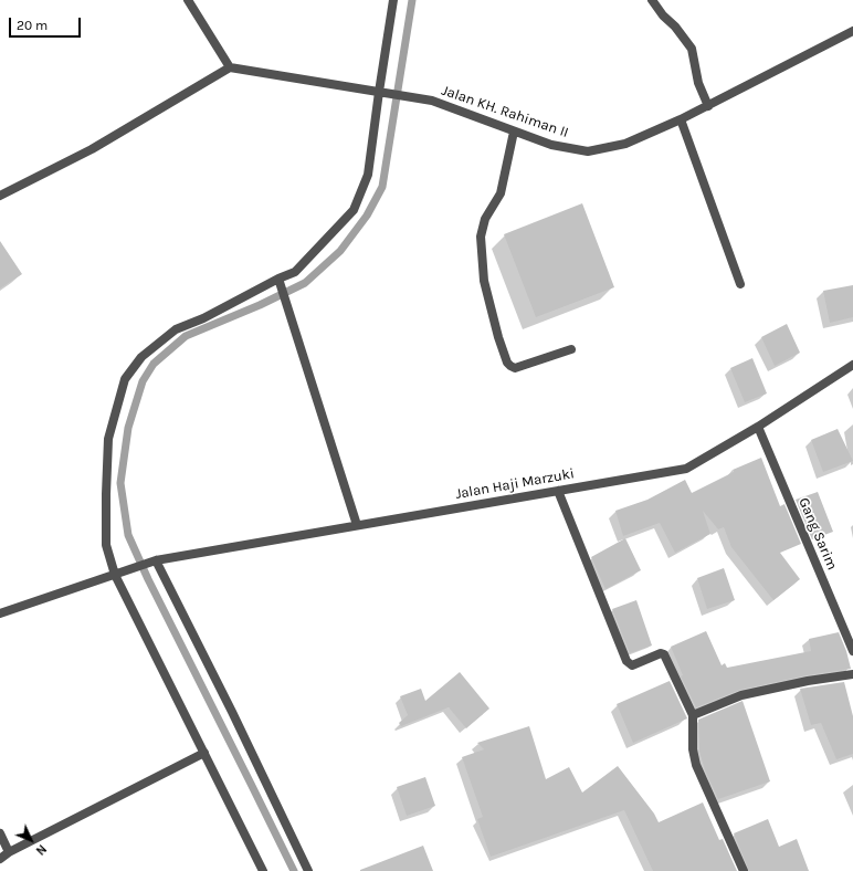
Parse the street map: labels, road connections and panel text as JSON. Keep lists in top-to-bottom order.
{
  "streets": {
    "street": ["Jalan KH. Rahiman II", "Jalan Haji Marzuki", "Gang Sarim"]
  },
  "crossings": [
    ["Jalan Haji Marzuki", "Gang Sarim"]
  ],
  "scale_bar": "20 m",
  "north": "bottom right"
}
